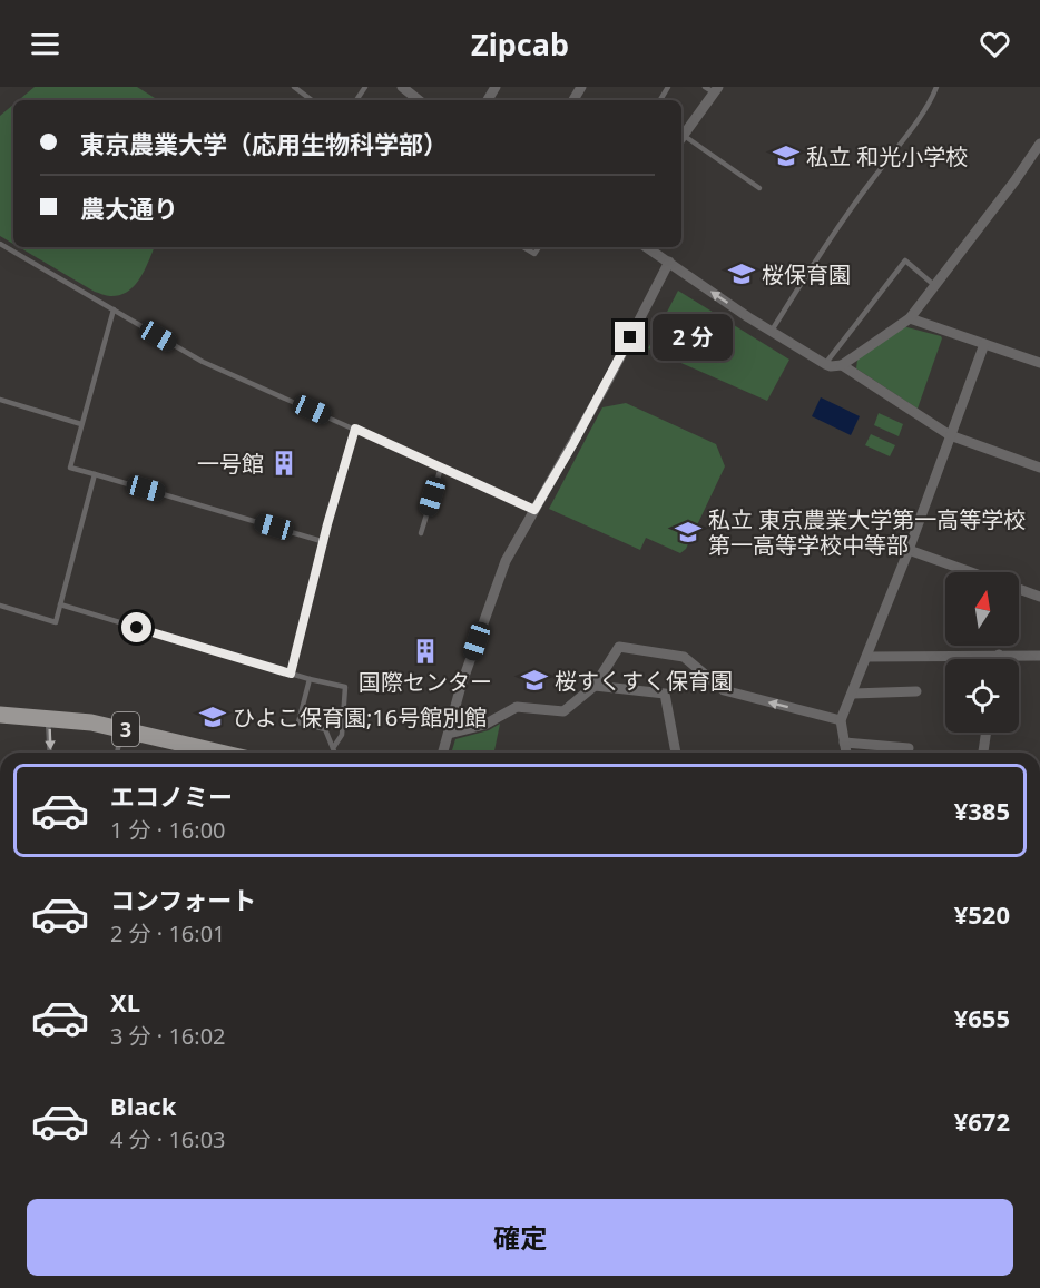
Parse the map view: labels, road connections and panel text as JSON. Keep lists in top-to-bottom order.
{
  "streets": {
    "main road": ["3"]
  },
  "places": {
    "school or university": [
      "私立 和光小学校",
      "桜保育園",
      "私立 東京農業大学第一高等学校 第一高等学校中等部",
      "桜すくすく保育園",
      "ひよこ保育園;16号館別館"
    ],
    "building": ["一号館", "国際センター"]
  },
  "north": "top",
  "page": {
    "header": "Zipcab",
    "banner": ["東京農業大学（応用生物科学部）", "農大通り"],
    "bubble": "2 分",
    "list": [
      {
        "name": "エコノミー",
        "note": "1 分 · 16:00",
        "value": "¥385"
      },
      {
        "name": "コンフォート",
        "note": "2 分 · 16:01",
        "value": "¥520"
      },
      {
        "name": "XL",
        "note": "3 分 · 16:02",
        "value": "¥655"
      },
      {
        "name": "Black",
        "note": "4 分 · 16:03",
        "value": "¥672"
      }
    ],
    "buttons": "確定"
  }
}
